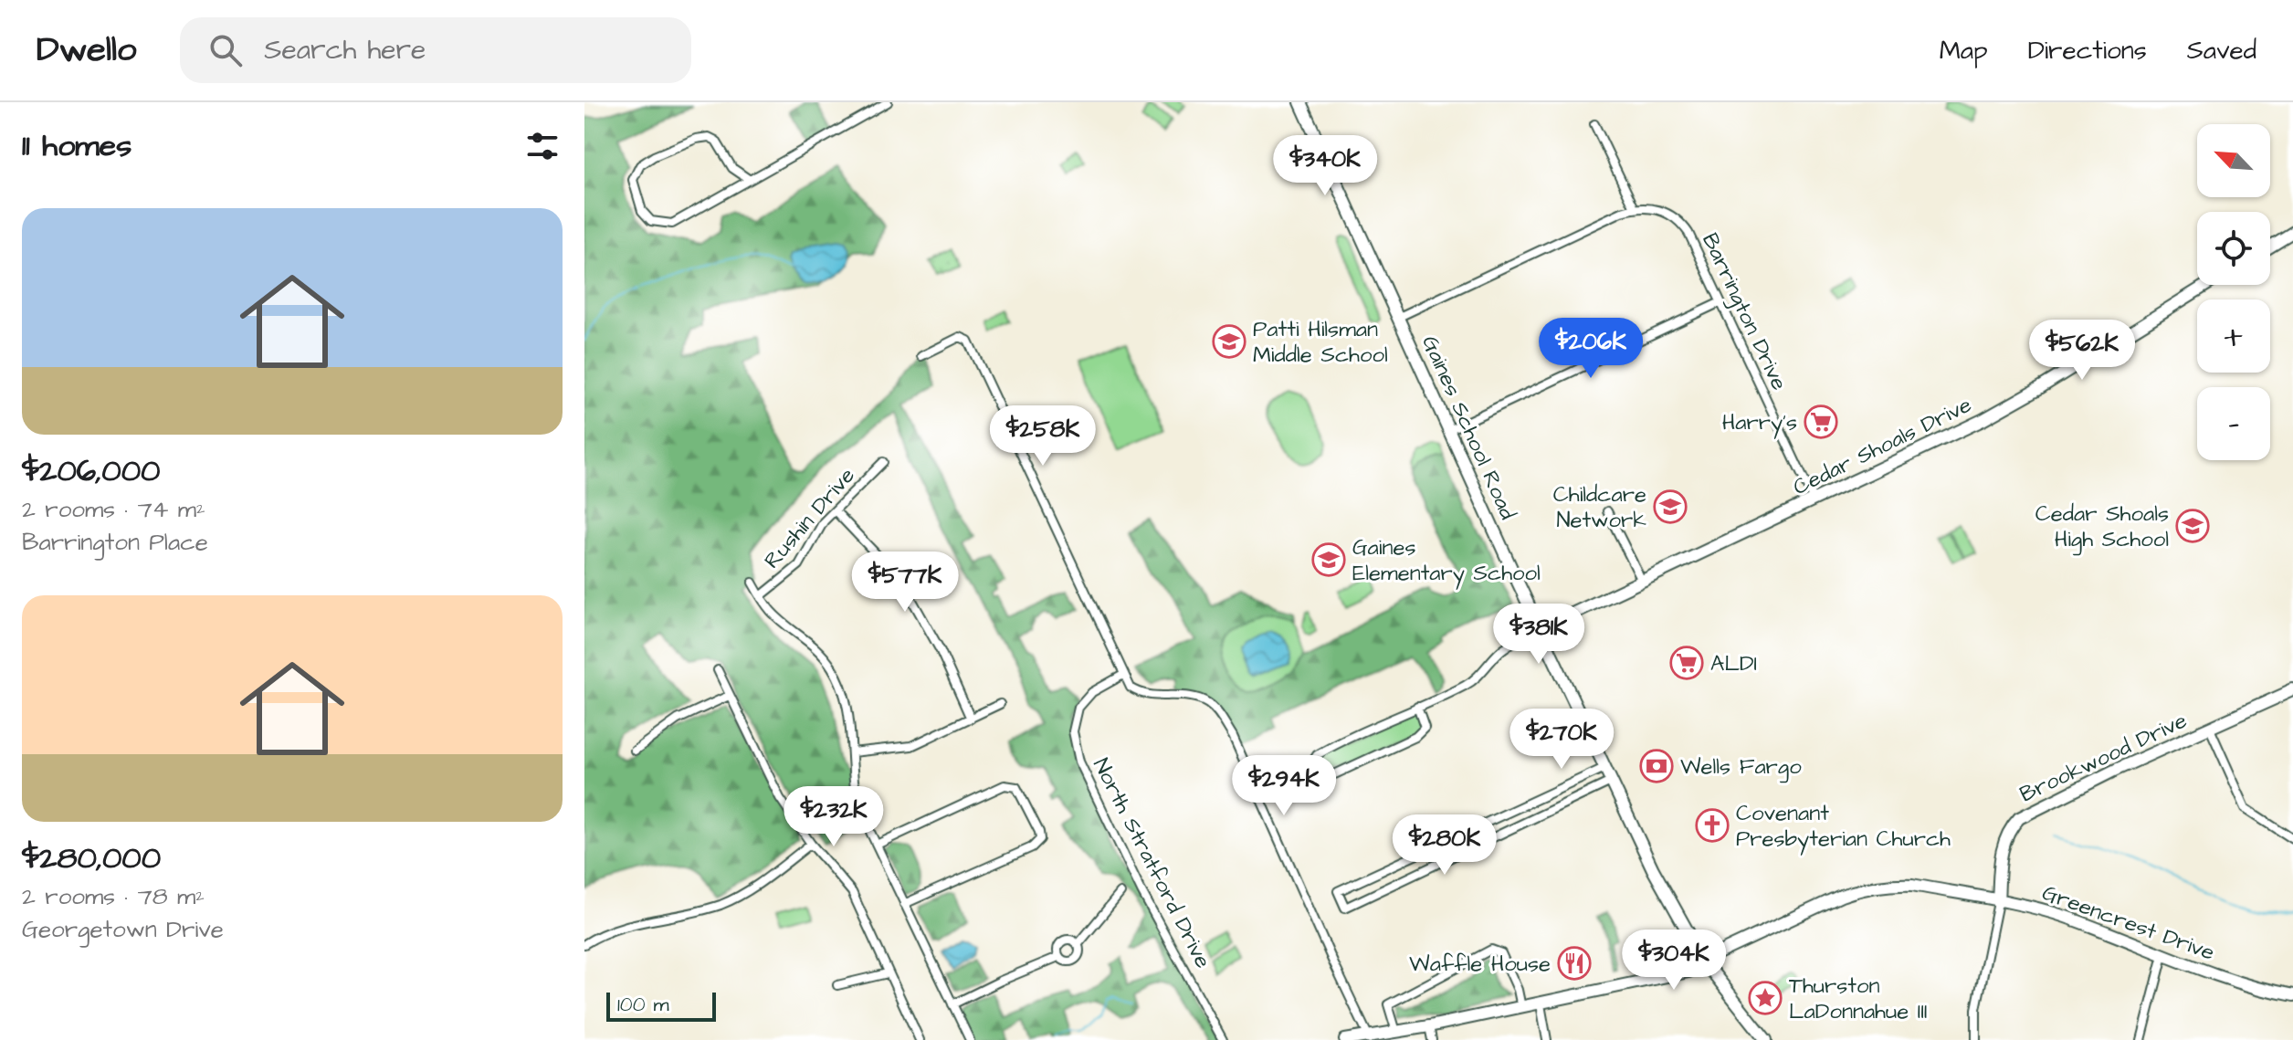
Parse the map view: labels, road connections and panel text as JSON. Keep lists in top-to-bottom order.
{
  "streets": {
    "street": [
      "Barrington Drive",
      "Gaines School Road",
      "Cedar Shoals Drive",
      "Rushin Drive",
      "Brookwood Drive",
      "North Stratford Drive",
      "Greencrest Drive"
    ]
  },
  "crossings": [
    ["Barrington Drive", "Cedar Shoals Drive"],
    ["Gaines School Road", "Cedar Shoals Drive"],
    ["Gaines School Road", "Greencrest Drive"],
    ["Brookwood Drive", "Greencrest Drive"]
  ],
  "places": {
    "school or university": [
      "Patti Hilsman Middle School",
      "Childcare Network",
      "Cedar Shoals High School",
      "Gaines Elementary School"
    ],
    "supermarket": ["Harry's", "ALDI"],
    "bank": ["Wells Fargo"],
    "church": ["Covenant Presbyterian Church"],
    "restaurant": ["Waffle House"],
    "place": ["Thurston LaDonnahue III"]
  },
  "scale_bar": "100 m",
  "north": "top left",
  "page": {
    "header": "Dwello",
    "search": "Search here",
    "nav": ["Map", "Directions", "Saved"],
    "heading": "11 homes",
    "map_buttons": ["+", "−"],
    "price": [
      "$340K",
      "$206K",
      "$562K",
      "$258K",
      "$577K",
      "$381K",
      "$270K",
      "$294K",
      "$232K",
      "$280K",
      "$304K"
    ],
    "list": [
      {
        "name": "$206,000",
        "note": "2 rooms · 74 m² · Barrington Place"
      },
      {
        "name": "$280,000",
        "note": "2 rooms · 78 m² · Georgetown Drive"
      }
    ],
    "scale": "100 m"
  }
}
